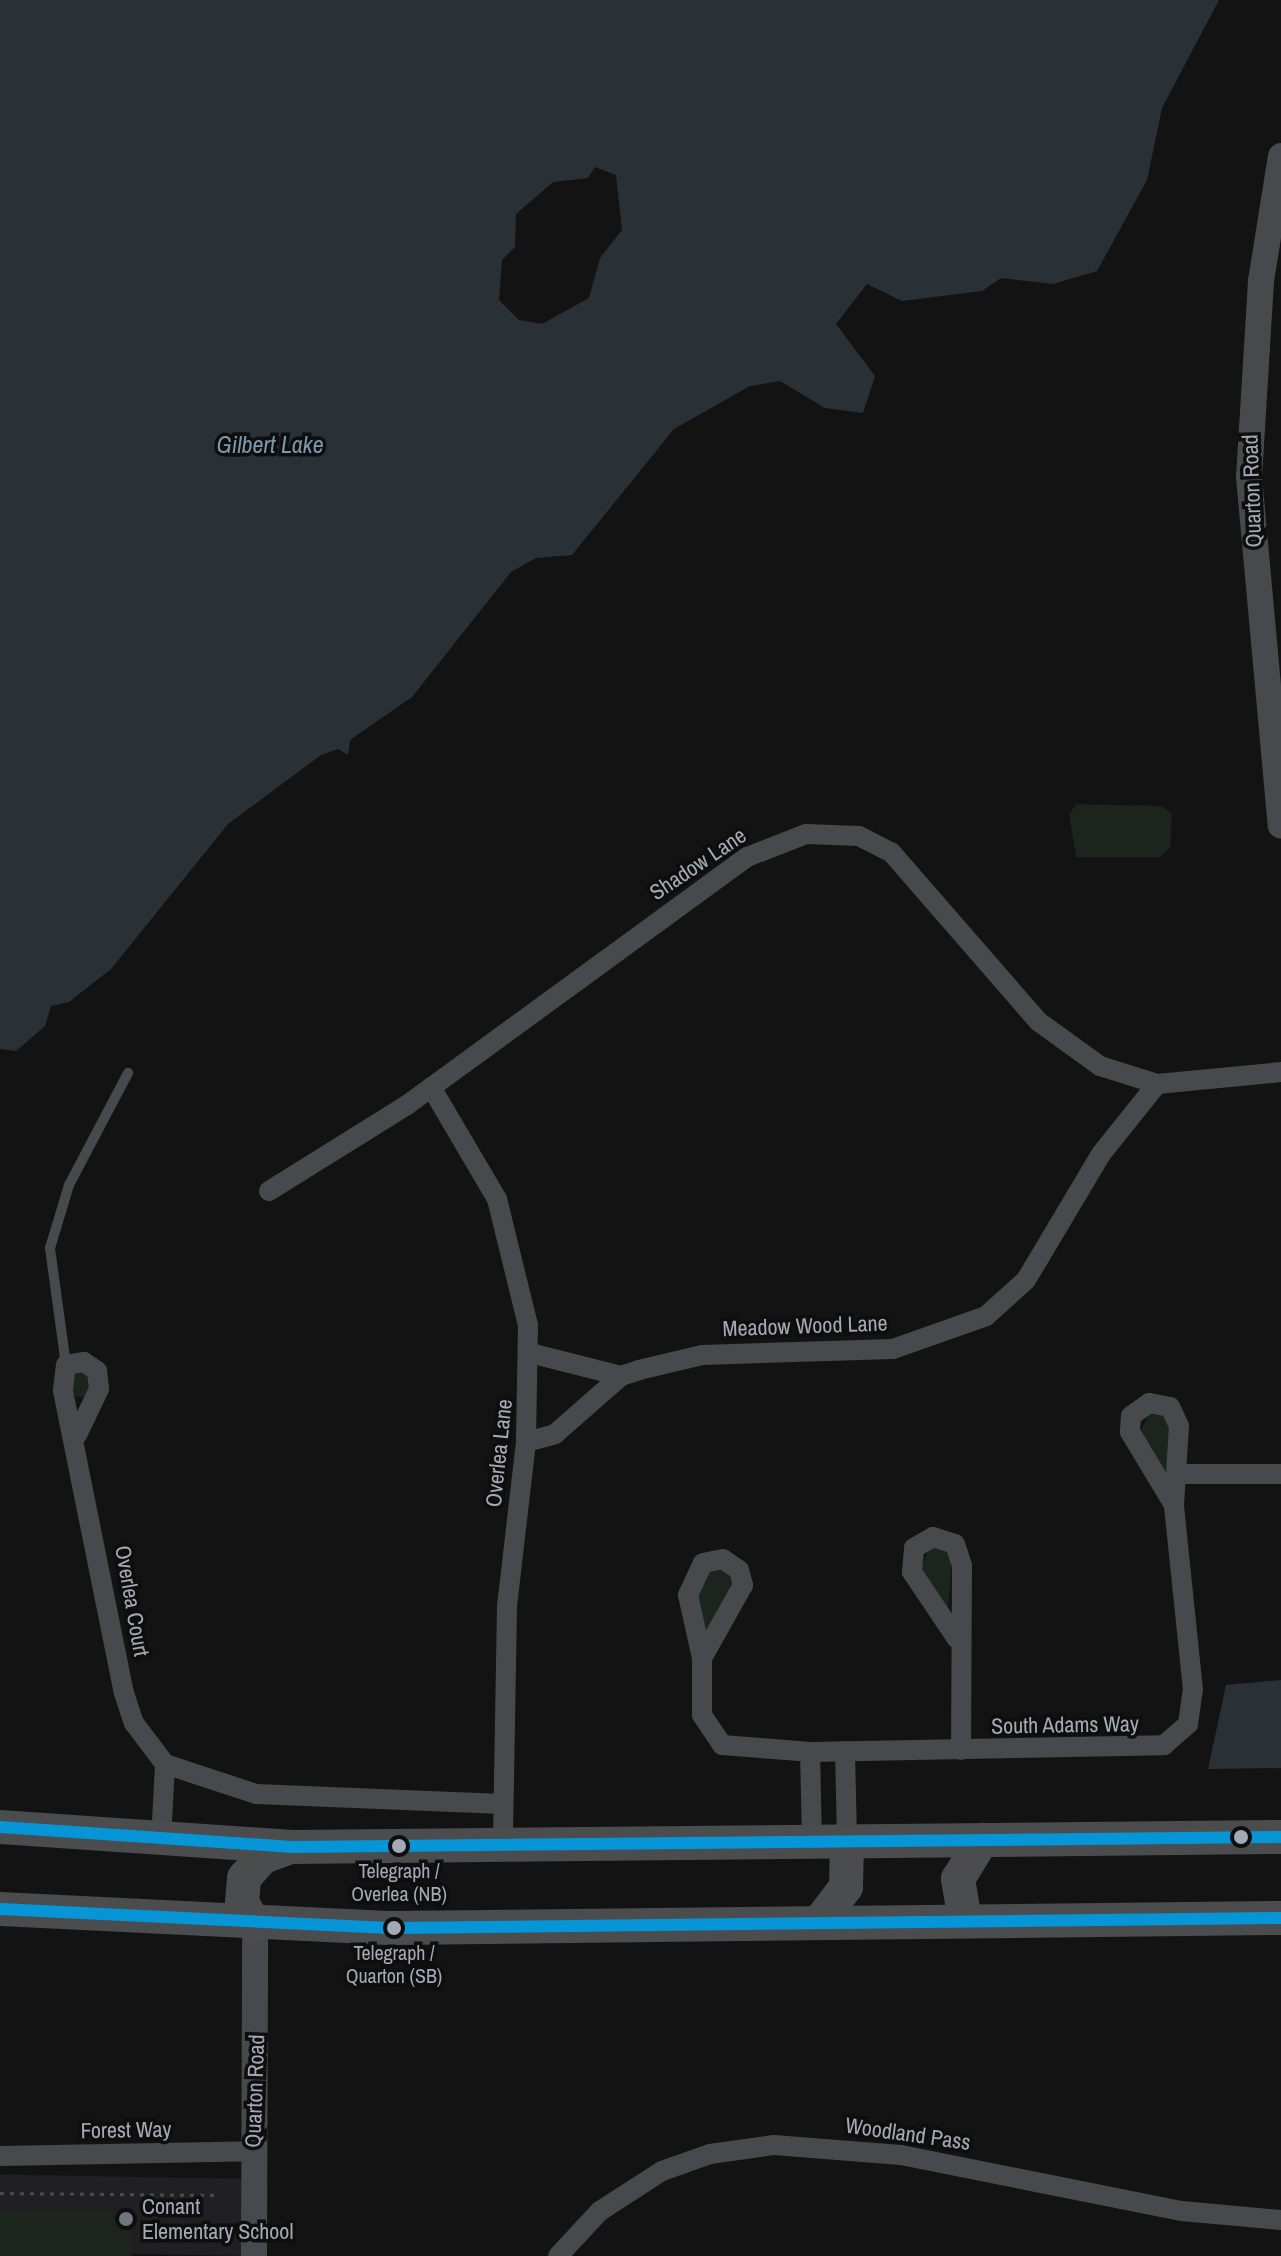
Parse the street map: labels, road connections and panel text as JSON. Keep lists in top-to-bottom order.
{
  "streets": {
    "street": [
      "Quarton Road",
      "Shadow Lane",
      "Meadow Wood Lane",
      "Overlea Lane",
      "Overlea Court",
      "South Adams Way",
      "Forest Way",
      "Woodland Pass"
    ]
  },
  "crossings": [
    ["Quarton Road", "Forest Way"],
    ["Shadow Lane", "Meadow Wood Lane"],
    ["Shadow Lane", "Overlea Lane"],
    ["Meadow Wood Lane", "Overlea Lane"]
  ],
  "water": ["Gilbert Lake"],
  "places": ["Telegraph / Overlea (NB)", "Telegraph / Quarton (SB)", "Conant Elementary School"]
}
